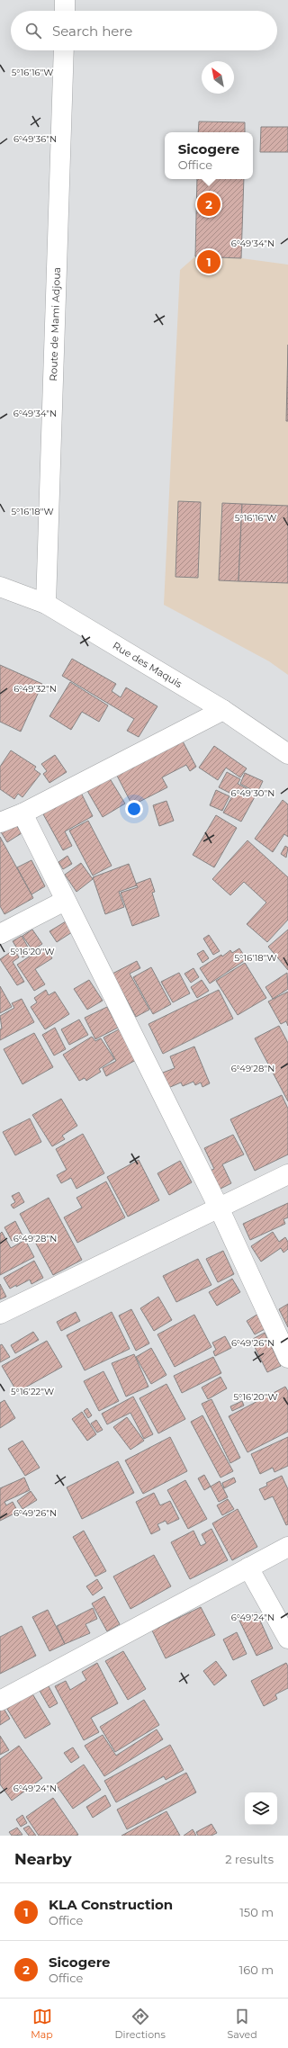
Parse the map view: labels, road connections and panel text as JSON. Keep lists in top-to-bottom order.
{
  "streets": {
    "street": ["Route de Mami Adjoua", "Rue des Maquis"]
  },
  "crossings": [
    ["Route de Mami Adjoua", "Rue des Maquis"]
  ],
  "north": "top left",
  "page": {
    "search": "Search here",
    "popup": ["Sicogere", "Office"],
    "pins": ["2", "1"],
    "heading": ["Nearby", "2 results"],
    "list": [
      {
        "mark": "1",
        "name": "KLA Construction",
        "note": "Office",
        "value": "150 m"
      },
      {
        "mark": "2",
        "name": "Sicogere",
        "note": "Office",
        "value": "160 m"
      }
    ],
    "nav": ["Map", "Directions", "Saved"]
  },
  "coordinates": [
    "5°16'16\"W",
    "6°49'36\"N",
    "6°49'34\"N",
    "5°16'18\"W",
    "6°49'32\"N",
    "6°49'30\"N",
    "5°16'20\"W",
    "6°49'28\"N",
    "6°49'26\"N",
    "5°16'22\"W",
    "6°49'24\"N"
  ]
}
